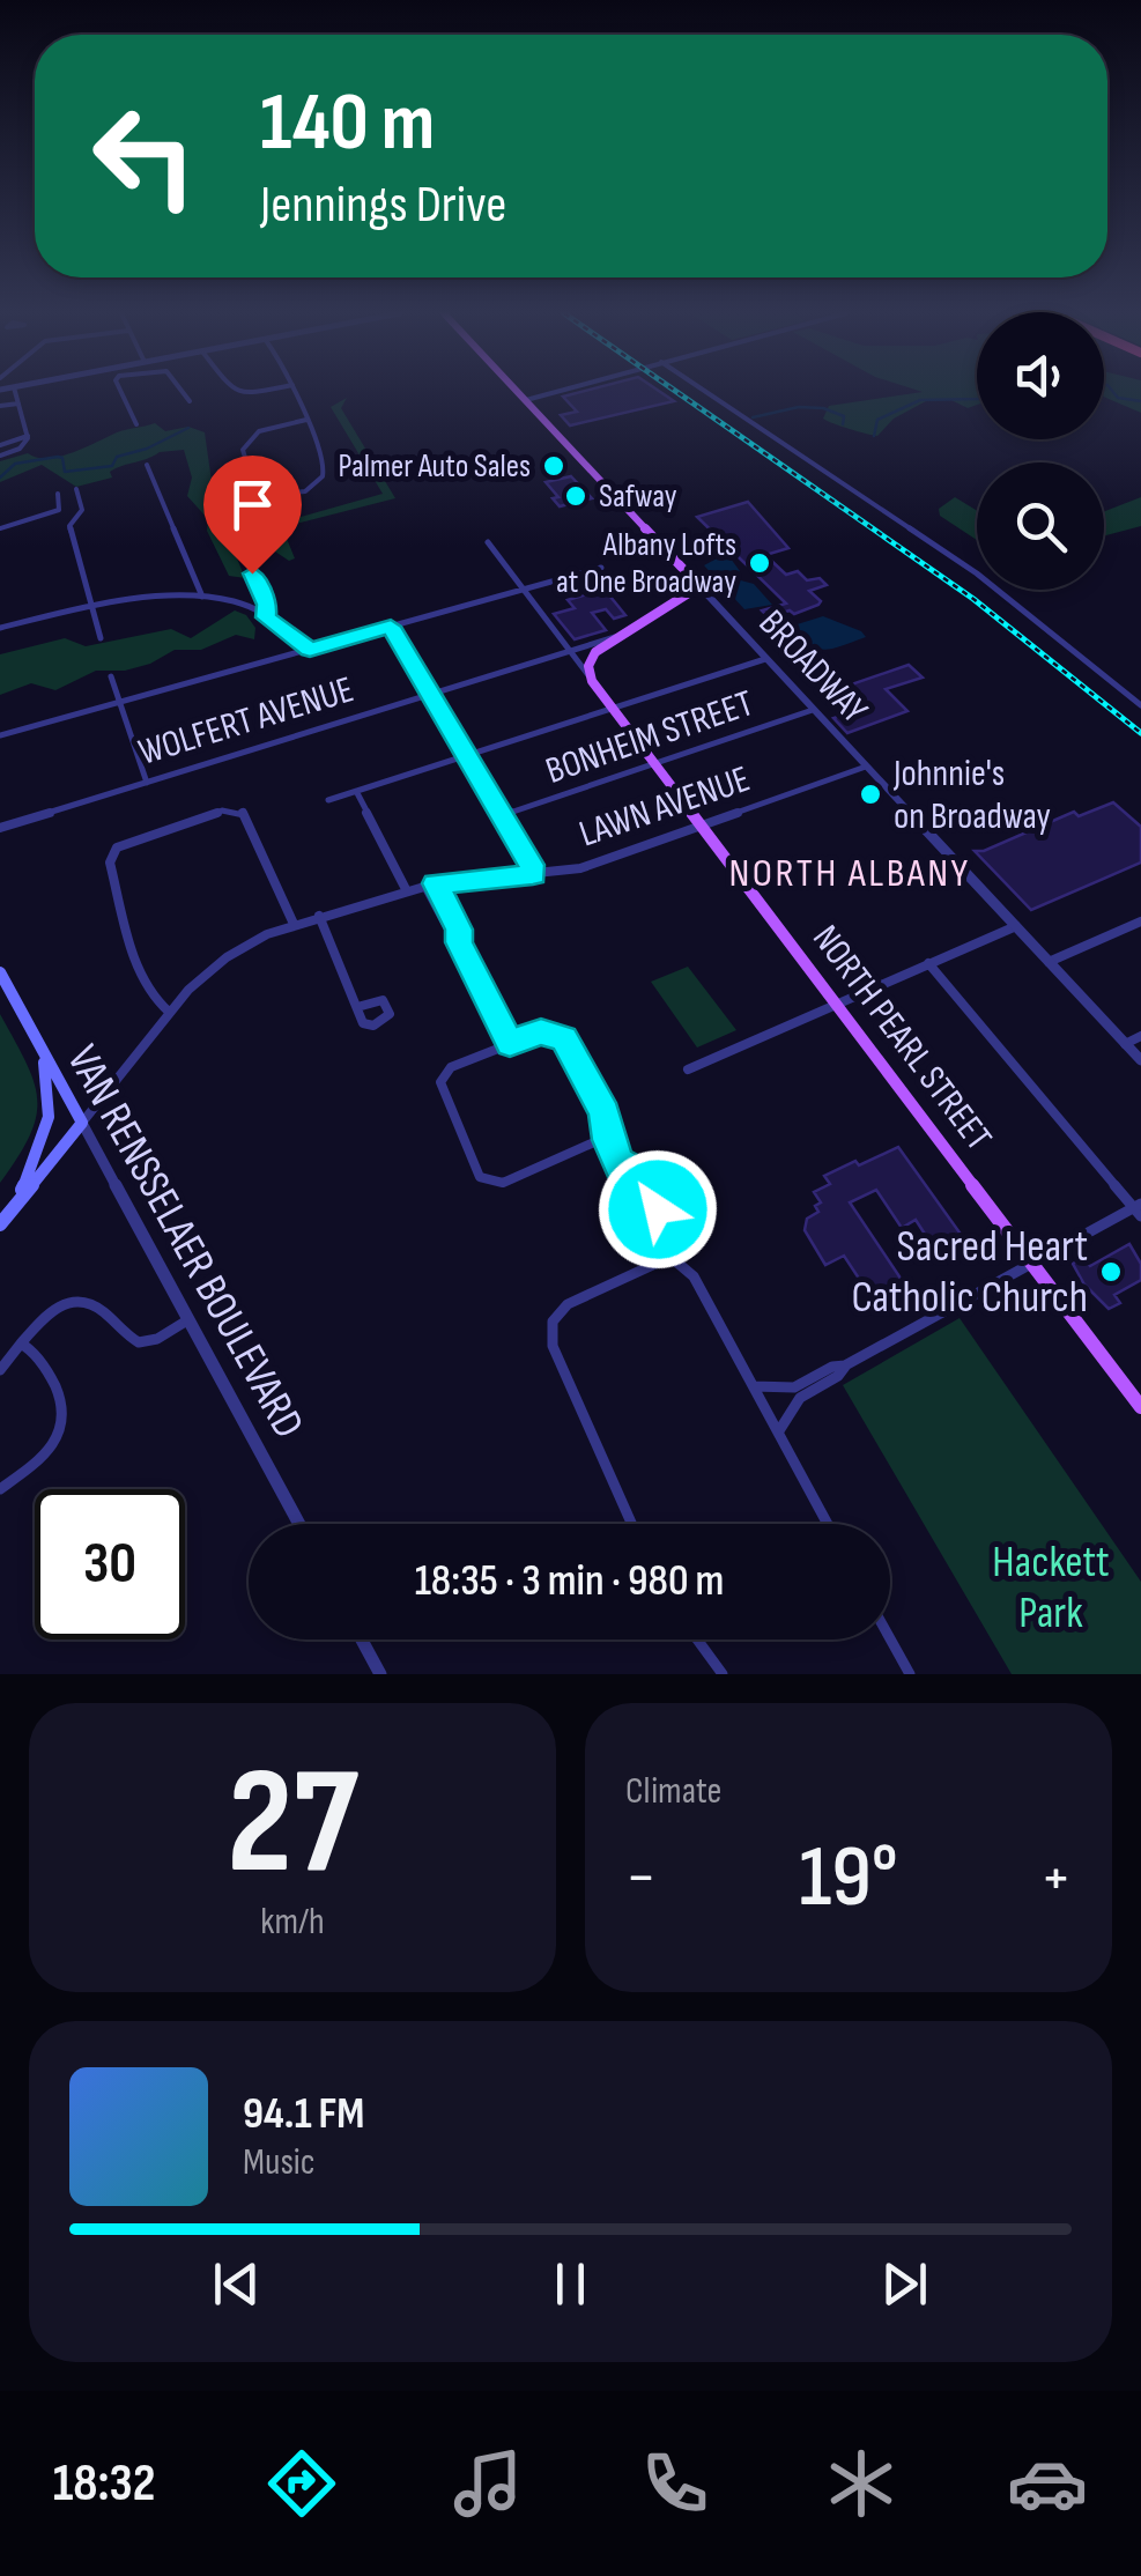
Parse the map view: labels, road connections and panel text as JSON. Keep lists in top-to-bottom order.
{
  "streets": {
    "main road": [
      "BROADWAY",
      "WOLFERT AVENUE",
      "NORTH PEARL STREET",
      "VAN RENSSELAER BOULEVARD"
    ],
    "street": ["BONHEIM STREET", "LAWN AVENUE"]
  },
  "crossings": [
    ["BROADWAY", "WOLFERT AVENUE"],
    ["BROADWAY", "BONHEIM STREET"],
    ["BROADWAY", "LAWN AVENUE"],
    ["WOLFERT AVENUE", "NORTH PEARL STREET"],
    ["BONHEIM STREET", "NORTH PEARL STREET"],
    ["LAWN AVENUE", "NORTH PEARL STREET"],
    ["LAWN AVENUE", "VAN RENSSELAER BOULEVARD"]
  ],
  "districts": ["NORTH ALBANY"],
  "parks": ["Hackett Park"],
  "places": [
    "Palmer Auto Sales",
    "Safway",
    "Albany Lofts at One Broadway",
    "Johnnie's on Broadway",
    "Sacred Heart Catholic Church"
  ],
  "page": {
    "turn": ["140 m", "Jennings Drive"],
    "limit": "30",
    "trip": "18:35 · 3 min · 980 m",
    "tile": [
      ["27", "km/h"],
      "Climate"
    ],
    "heat": ["−", "19°", "+"],
    "song": ["94.1 FM", "Music"],
    "tabs": "18:32"
  }
}
